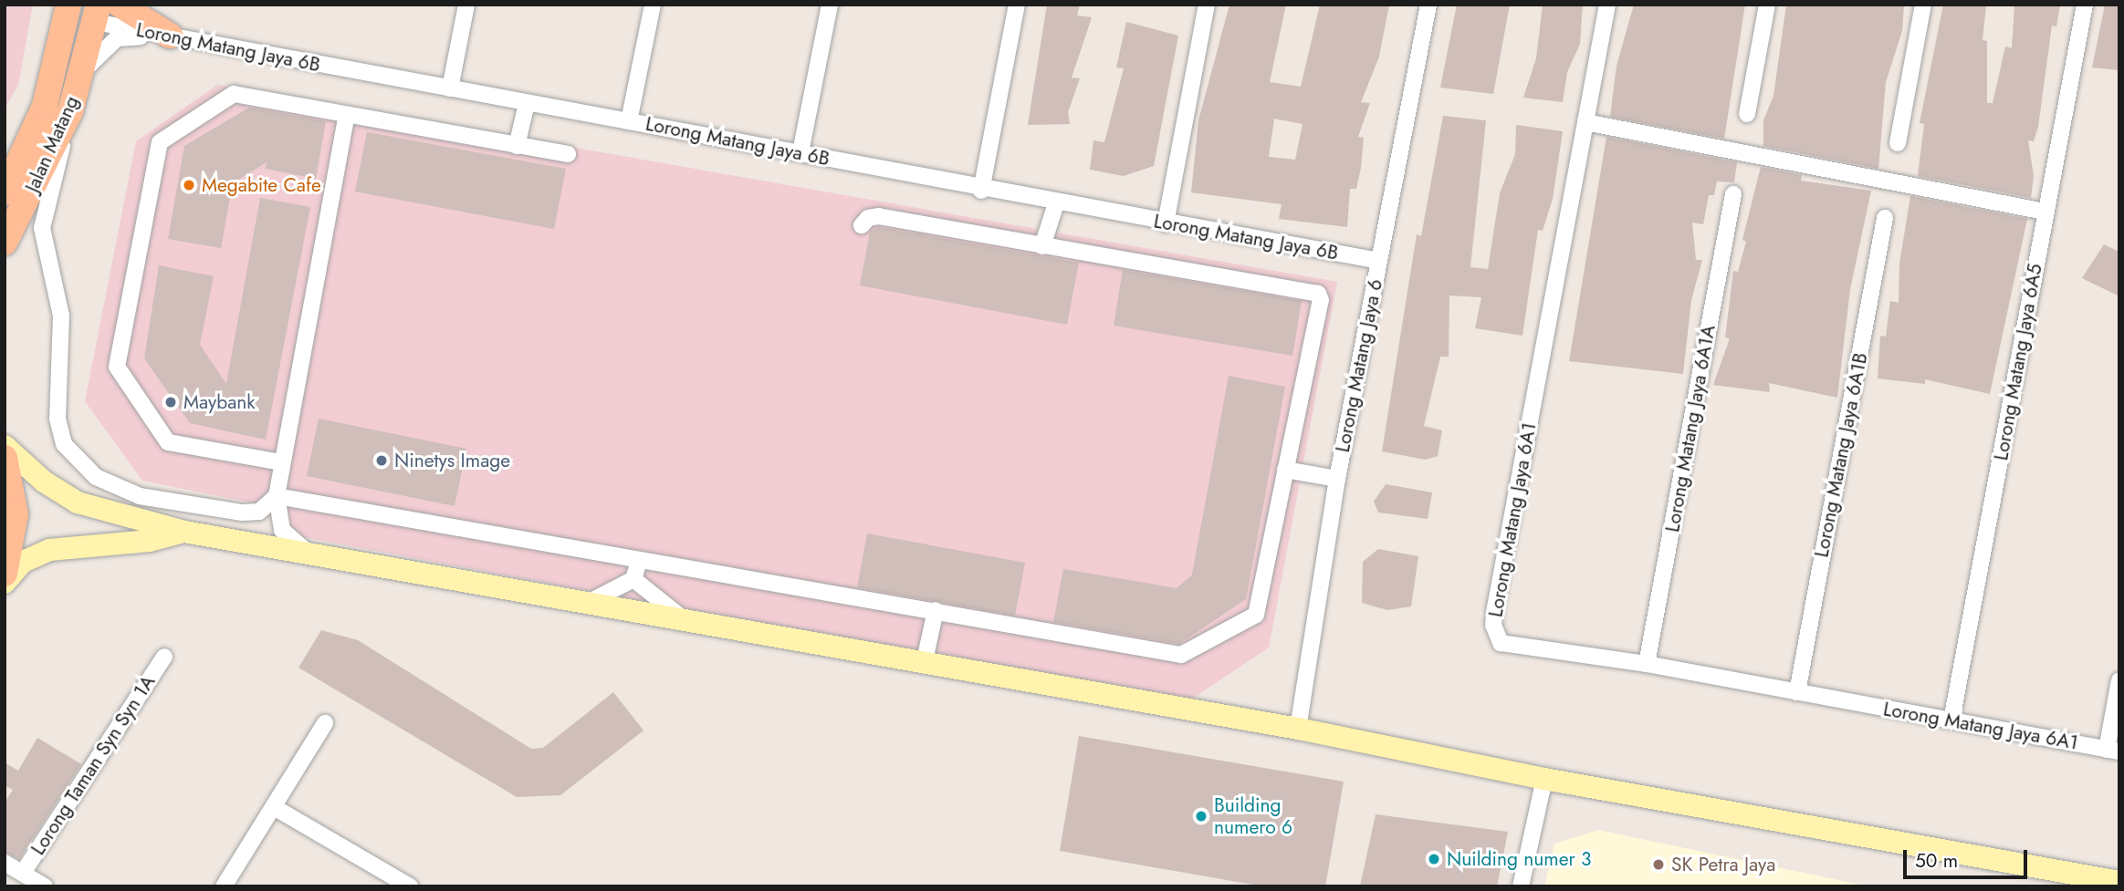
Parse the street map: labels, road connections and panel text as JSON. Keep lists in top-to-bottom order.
{
  "streets": {
    "main road": ["Jalan Matang"],
    "street": [
      "Lorong Matang Jaya 6B",
      "Lorong Matang Jaya 6A5",
      "Lorong Matang Jaya 6",
      "Lorong Matang Jaya 6A1A",
      "Lorong Matang Jaya 6A1B",
      "Lorong Matang Jaya 6A1",
      "Lorong Taman Syn Syn 1A"
    ]
  },
  "crossings": [
    ["Lorong Matang Jaya 6B", "Jalan Matang"],
    ["Lorong Matang Jaya 6B", "Lorong Matang Jaya 6"],
    ["Lorong Matang Jaya 6A5", "Lorong Matang Jaya 6A1"],
    ["Lorong Matang Jaya 6A1A", "Lorong Matang Jaya 6A1"],
    ["Lorong Matang Jaya 6A1B", "Lorong Matang Jaya 6A1"]
  ],
  "places": [
    "Megabite Cafe",
    "Maybank",
    "Ninetys Image",
    "Building numero 6",
    "Nuilding numer 3",
    "SK Petra Jaya"
  ],
  "scale_bar": "50 m"
}
